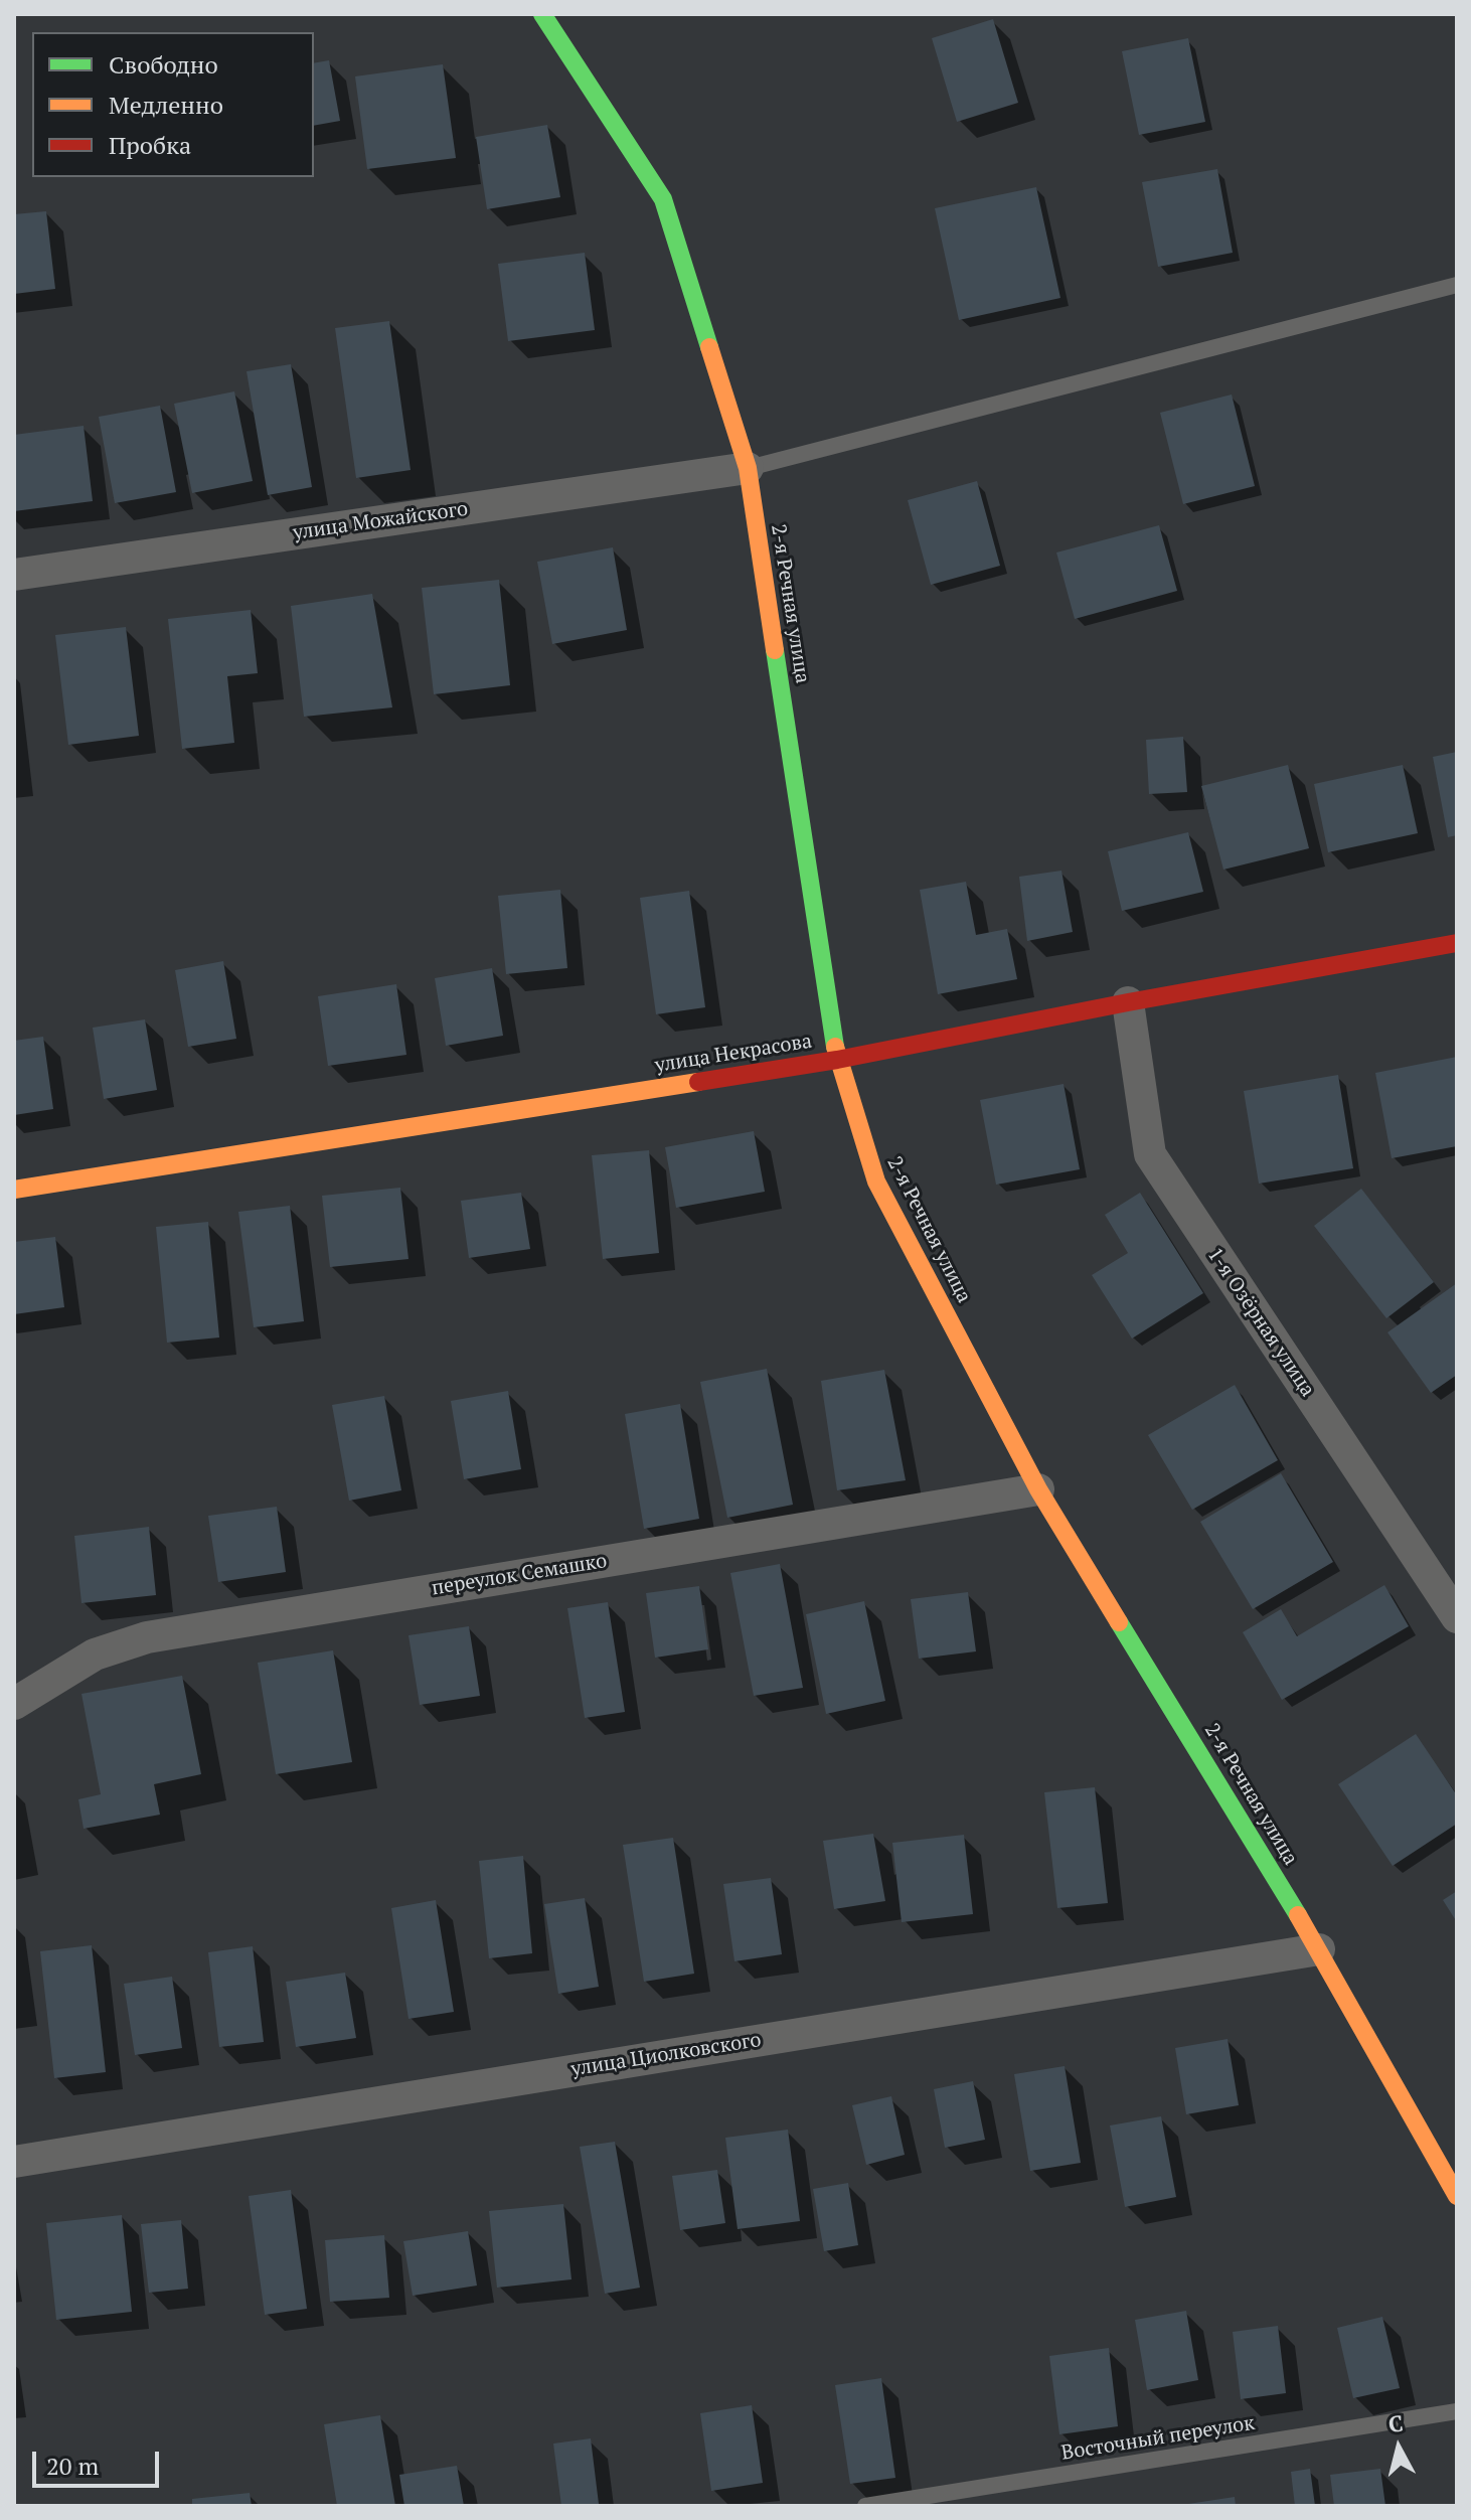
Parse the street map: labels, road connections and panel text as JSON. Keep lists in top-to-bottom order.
{
  "streets": {
    "street": [
      "улица Можайского",
      "2-я Речная улица",
      "улица Некрасова",
      "1-я Озёрная улица",
      "переулок Семашко",
      "улица Циолковского"
    ],
    "lane": ["Восточный переулок"]
  },
  "crossings": [
    ["улица Можайского", "2-я Речная улица"],
    ["2-я Речная улица", "улица Некрасова"],
    ["2-я Речная улица", "переулок Семашко"],
    ["2-я Речная улица", "улица Циолковского"],
    ["улица Некрасова", "1-я Озёрная улица"]
  ],
  "legend": ["Свободно", "Медленно", "Пробка"],
  "scale_bar": "20 m",
  "north": "top"
}
